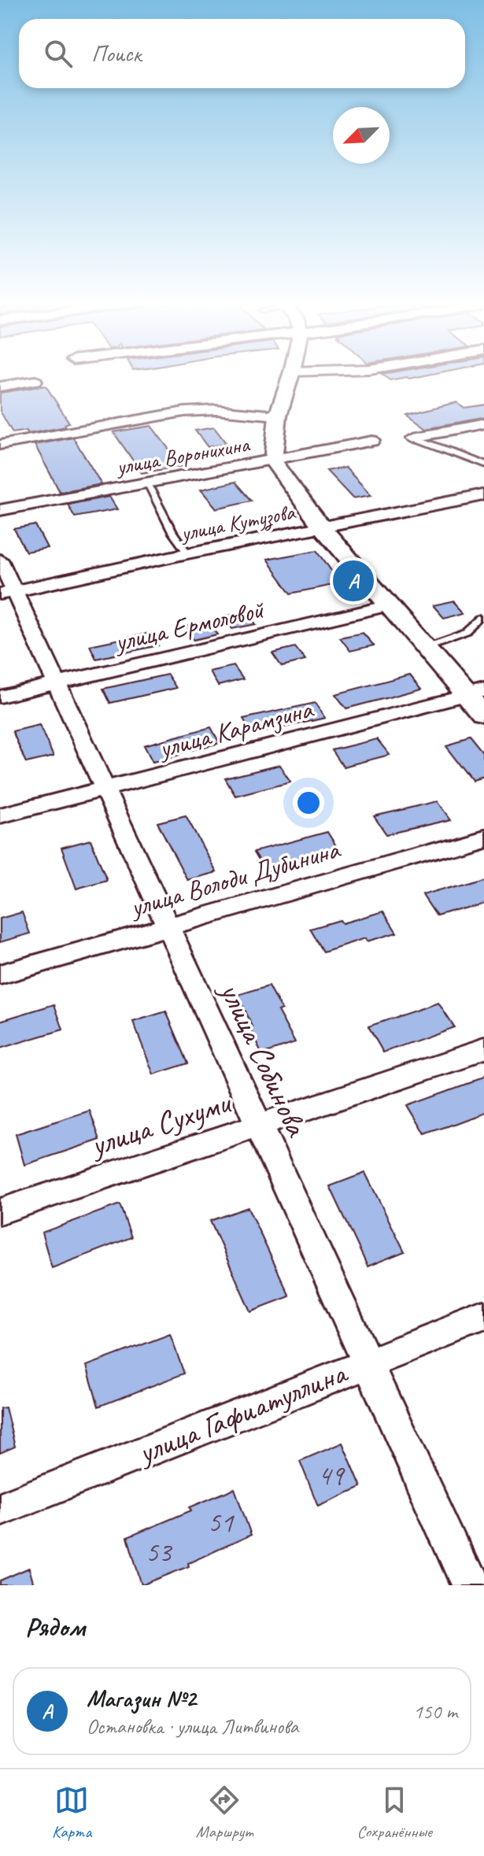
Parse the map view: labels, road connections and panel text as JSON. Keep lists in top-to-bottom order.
{
  "streets": {
    "street": [
      "улица Воронихина",
      "улица Кутузова",
      "улица Ермоловой",
      "улица Карамзина",
      "улица Володи Дубинина",
      "улица Собинова",
      "улица Сухуми",
      "улица Гафиатуллина"
    ]
  },
  "crossings": [
    ["улица Кутузова", "улица Собинова"],
    ["улица Ермоловой", "улица Собинова"],
    ["улица Карамзина", "улица Собинова"],
    ["улица Володи Дубинина", "улица Собинова"],
    ["улица Собинова", "улица Сухуми"],
    ["улица Собинова", "улица Гафиатуллина"]
  ],
  "house_numbers": ["49", "51", "53"],
  "north": "bottom left",
  "page": {
    "search": "Поиск",
    "pins": "A",
    "heading": "Рядом",
    "list": [
      {
        "mark": "A",
        "name": "Магазин №2",
        "note": "Остановка · улица Литвинова",
        "value": "150 m"
      }
    ],
    "nav": ["Карта", "Маршрут", "Сохранённые"]
  }
}
